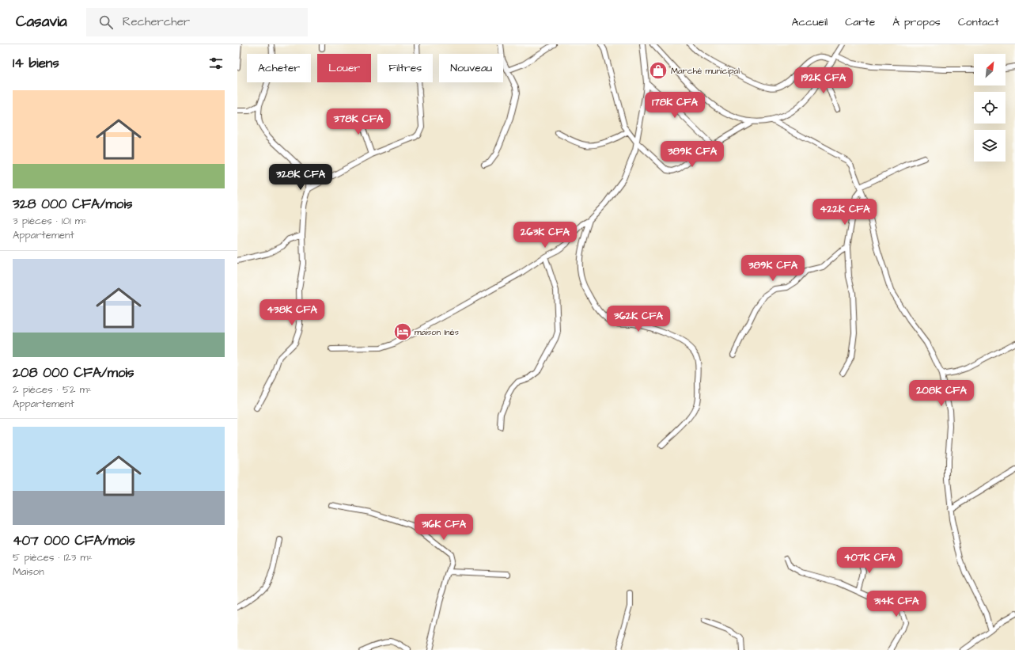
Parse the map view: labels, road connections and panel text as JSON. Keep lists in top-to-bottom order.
{
  "places": {
    "shop": ["Marché municipal"],
    "hotel": ["maison Inès"]
  },
  "north": "top right",
  "page": {
    "header": "Casavia",
    "search": "Rechercher",
    "nav": [
      "Accueil",
      "Carte",
      "À propos",
      "Contact"
    ],
    "heading": "14 biens",
    "chip": [
      "Acheter",
      "Louer",
      "Filtres",
      "Nouveau"
    ],
    "price": [
      "192K CFA",
      "178K CFA",
      "378K CFA",
      "389K CFA",
      "328K CFA",
      "422K CFA",
      "263K CFA",
      "389K CFA",
      "438K CFA",
      "362K CFA",
      "208K CFA",
      "316K CFA",
      "407K CFA",
      "314K CFA"
    ],
    "list": [
      {
        "name": "328 000 CFA/mois",
        "note": "3 pièces · 101 m² · Appartement"
      },
      {
        "name": "208 000 CFA/mois",
        "note": "2 pièces · 52 m² · Appartement"
      },
      {
        "name": "407 000 CFA/mois",
        "note": "5 pièces · 123 m² · Maison"
      }
    ]
  }
}
